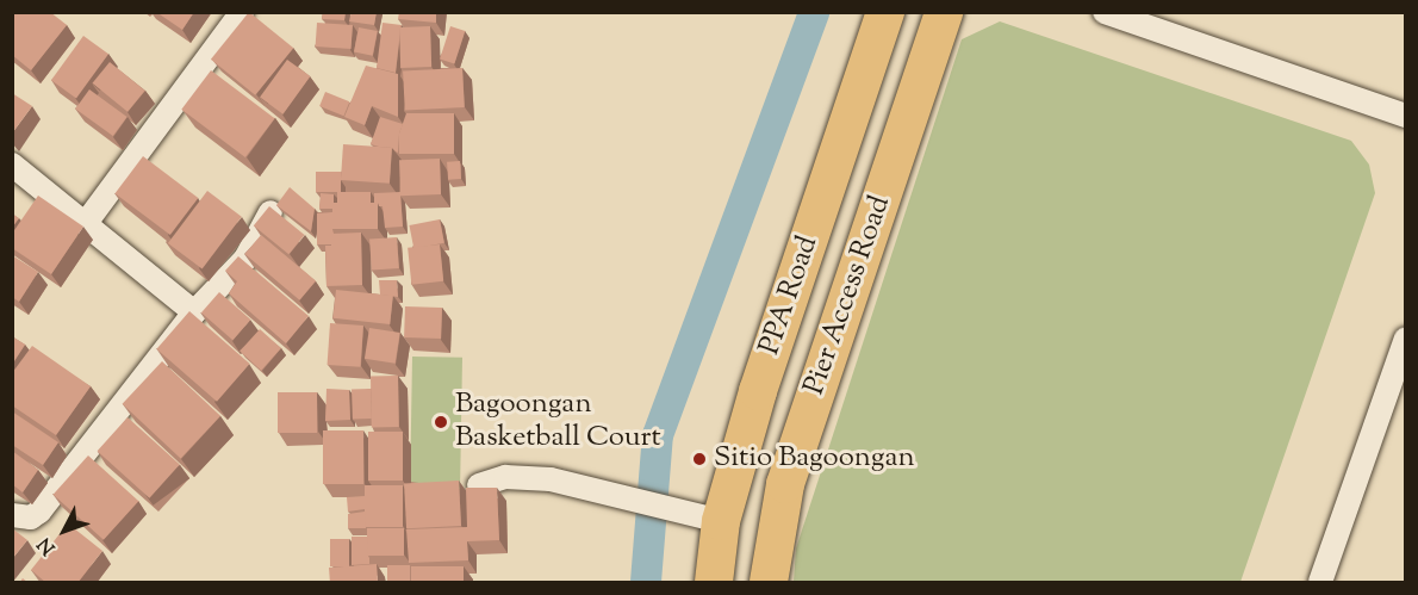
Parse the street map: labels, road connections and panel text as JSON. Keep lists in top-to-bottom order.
{
  "streets": {
    "highway": ["PPA Road", "Pier Access Road"]
  },
  "places": ["Bagoongan Basketball Court", "Sitio Bagoongan"],
  "north": "bottom left"
}
